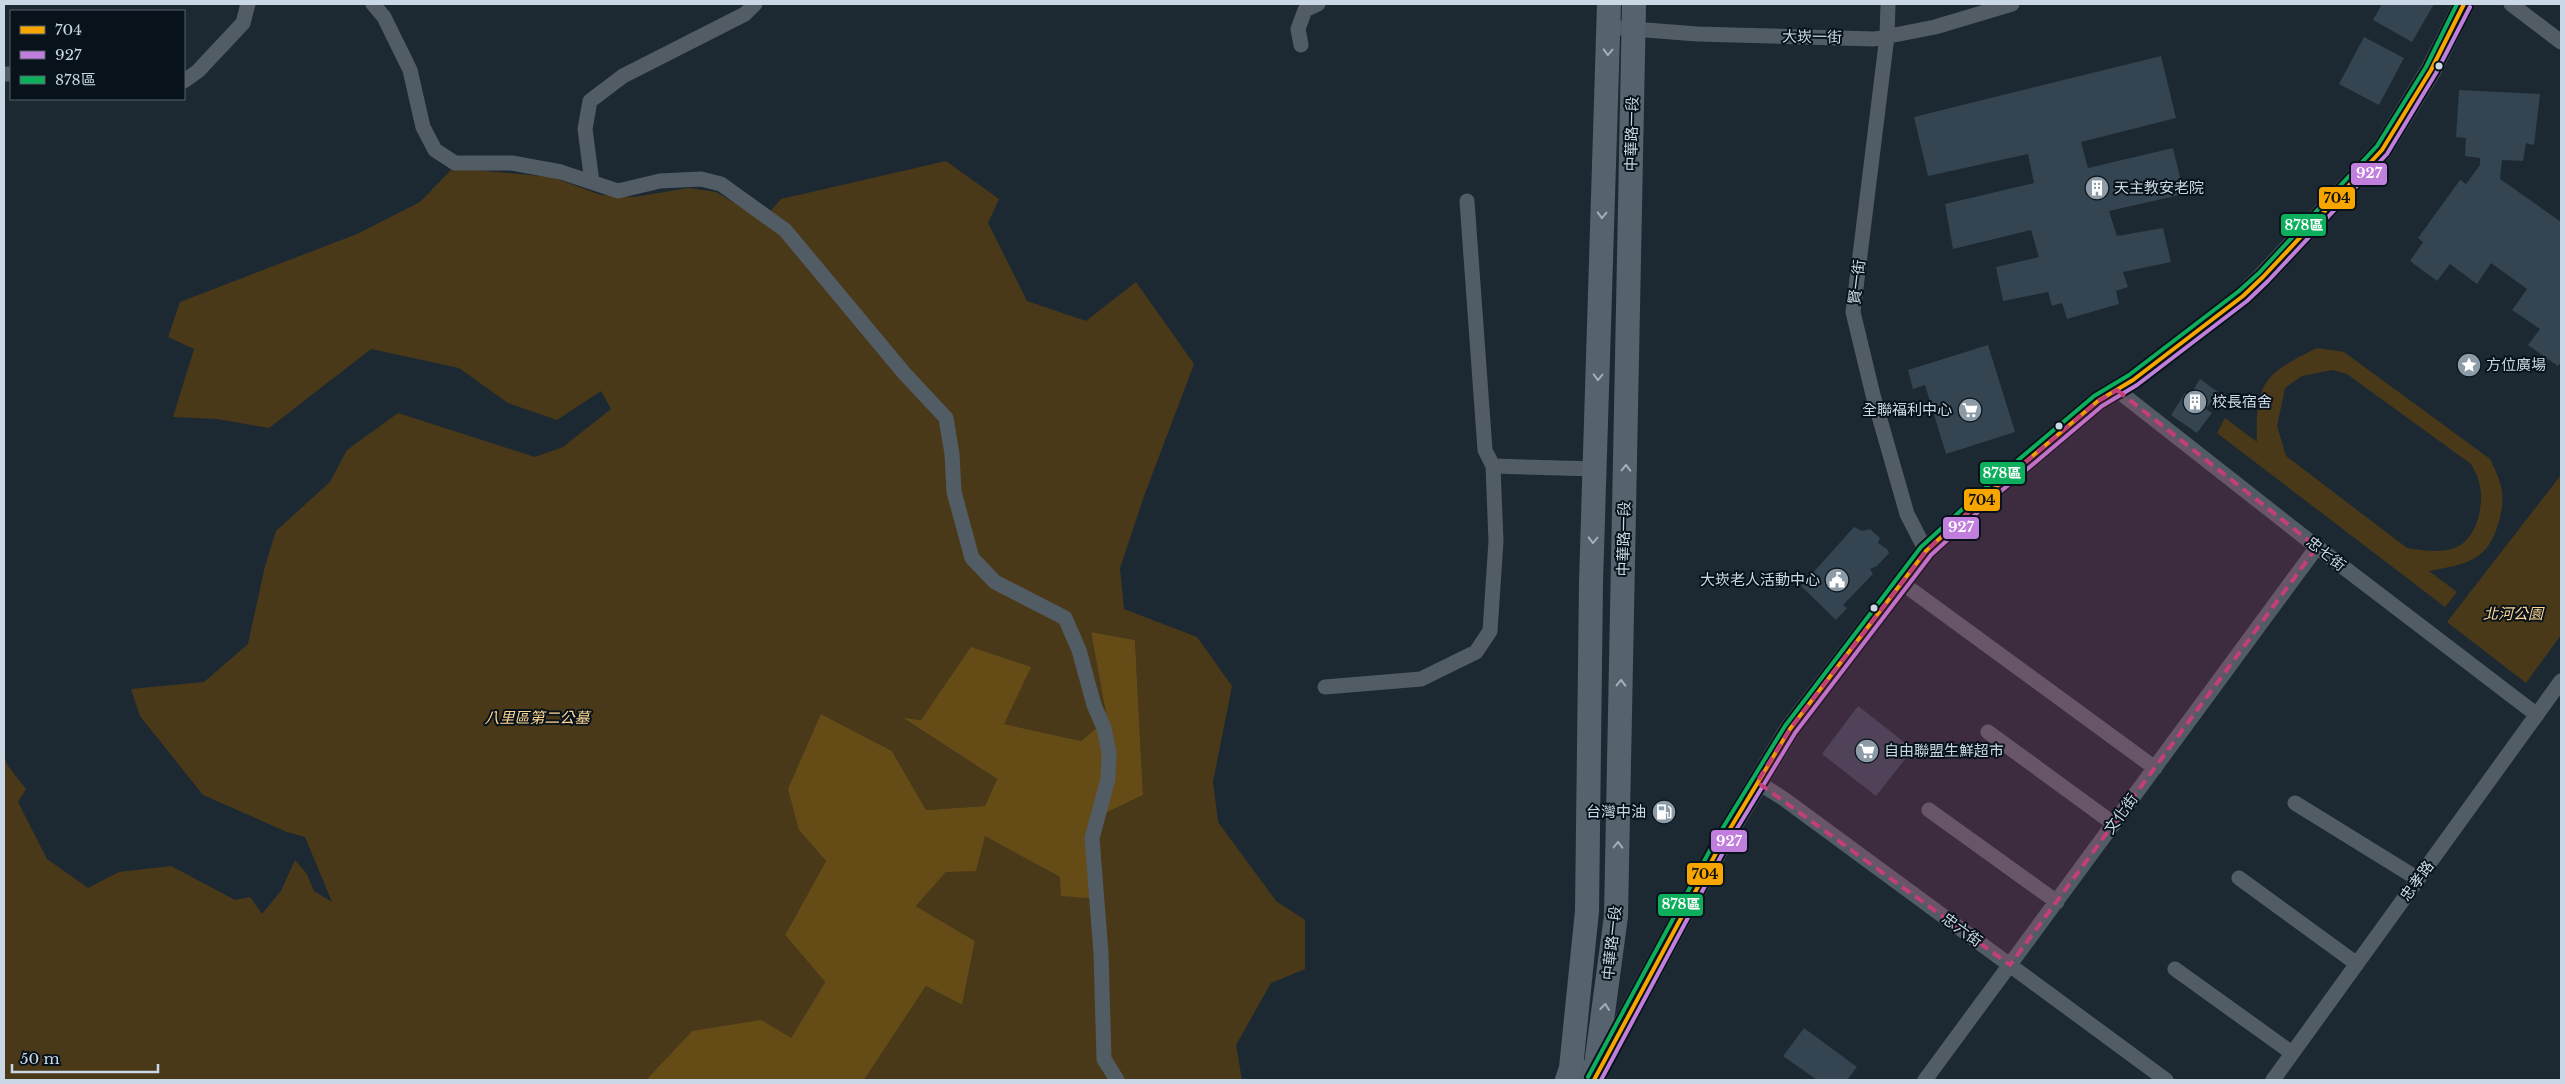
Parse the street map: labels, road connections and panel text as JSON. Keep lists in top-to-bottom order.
{
  "streets": {
    "main road": ["中華路一段"],
    "street": [
      "大崁一街",
      "賢一街",
      "忠七街",
      "文化街",
      "忠孝路",
      "忠六街"
    ]
  },
  "crossings": [
    ["大崁一街", "中華路一段"],
    ["大崁一街", "賢一街"],
    ["忠七街", "文化街"],
    ["忠七街", "忠孝路"],
    ["文化街", "忠六街"]
  ],
  "parks": ["北河公園", "八里區第二公墓"],
  "places": {
    "building": ["天主教安老院", "校長宿舍"],
    "place": ["方位廣場"],
    "supermarket": ["全聯福利中心", "自由聯盟生鮮超市"],
    "public building": ["大崁老人活動中心"],
    "fuel station": ["台灣中油"]
  },
  "lines": ["transit line 704", "transit line 878區", "transit line 927"],
  "legend": ["704", "927", "878區"],
  "scale_bar": "50 m"
}
